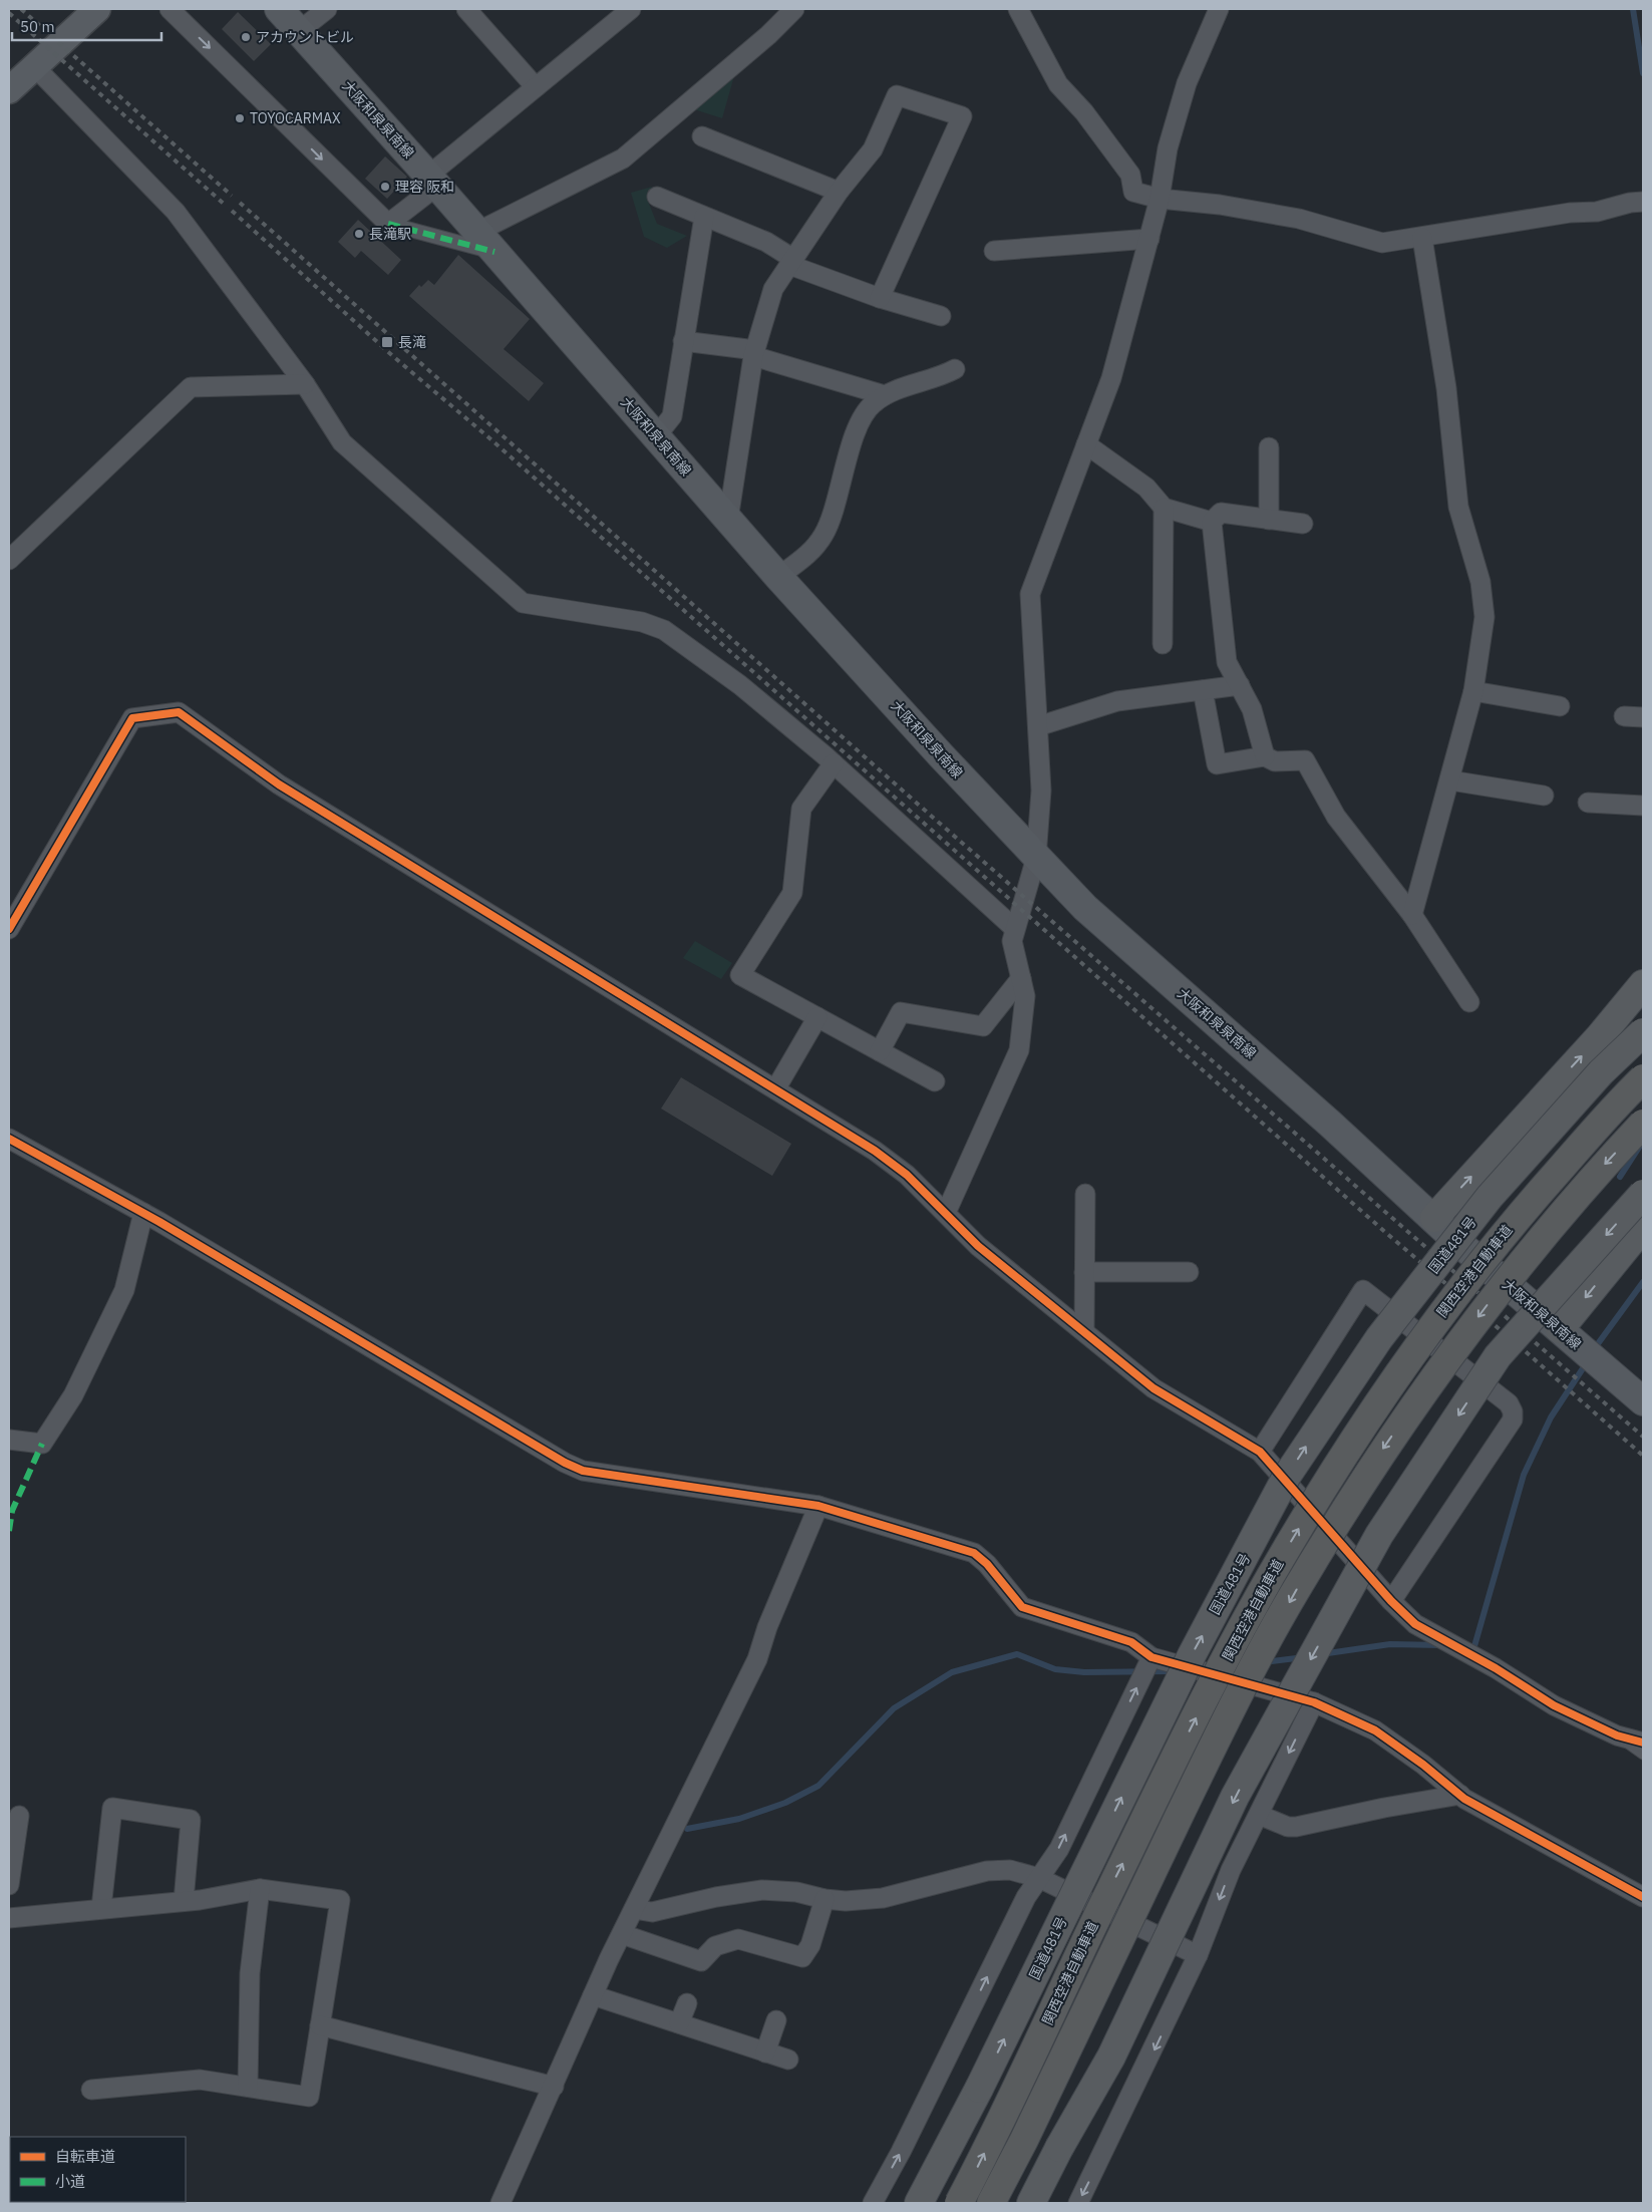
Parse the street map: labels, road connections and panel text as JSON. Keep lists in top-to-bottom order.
{
  "streets": {
    "highway": ["国道481号", "関西空港自動車道"],
    "main road": ["大阪和泉泉南線"]
  },
  "places": {
    "other": [
      "アカウントビル",
      "TOYOCARMAX",
      "理容 阪和",
      "長滝駅"
    ],
    "transit": ["長滝"]
  },
  "legend": ["自転車道", "小道"],
  "scale_bar": "50 m"
}
